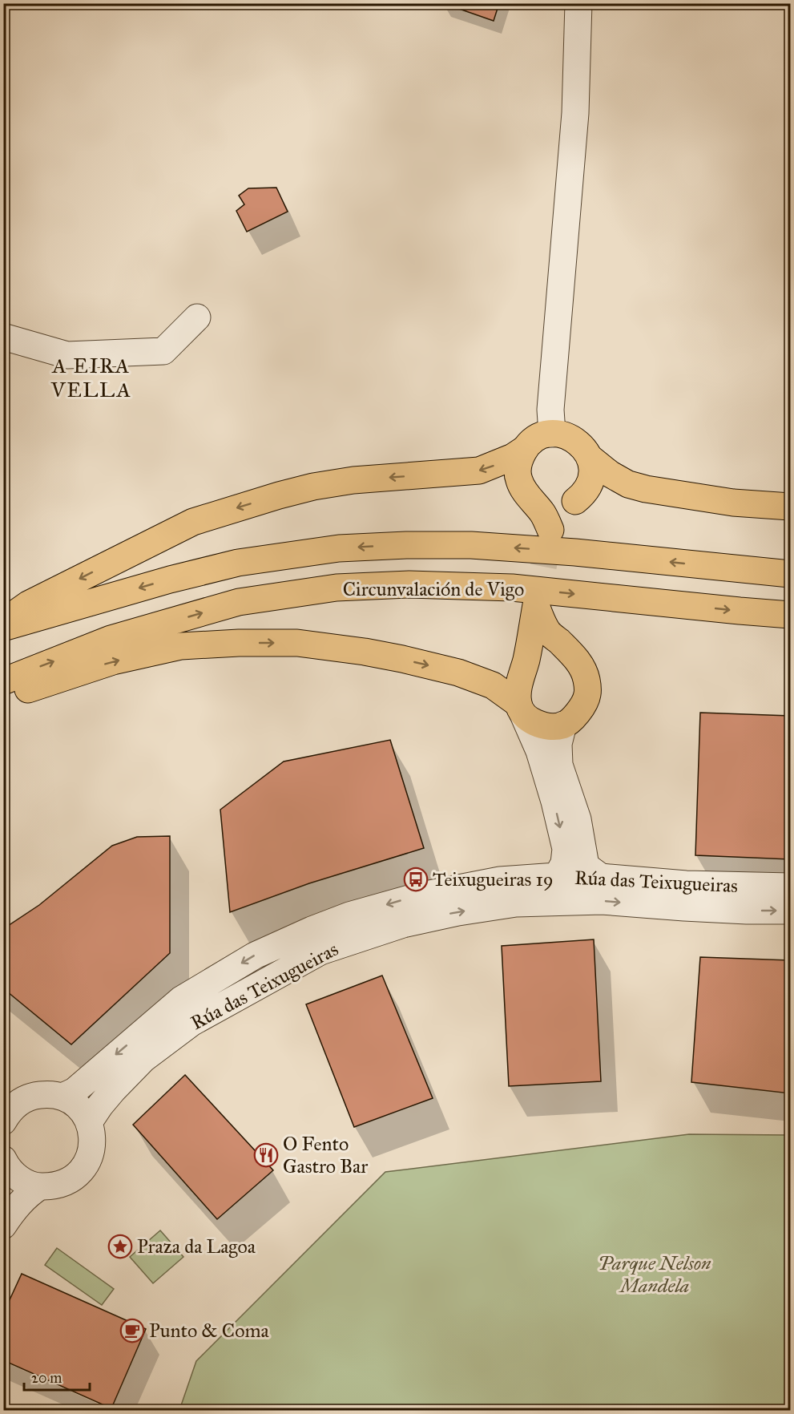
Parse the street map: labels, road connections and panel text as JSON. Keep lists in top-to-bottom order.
{
  "streets": {
    "main road": ["Circunvalación de Vigo"],
    "street": ["Rúa das Teixugueiras"]
  },
  "districts": ["A EIRA VELLA"],
  "parks": ["Parque Nelson Mandela"],
  "places": {
    "bus stop": ["Teixugueiras 19"],
    "restaurant": ["O Fento Gastro Bar"],
    "place": ["Praza da Lagoa"],
    "cafe": ["Punto & Coma"]
  },
  "scale_bar": "20 m"
}
